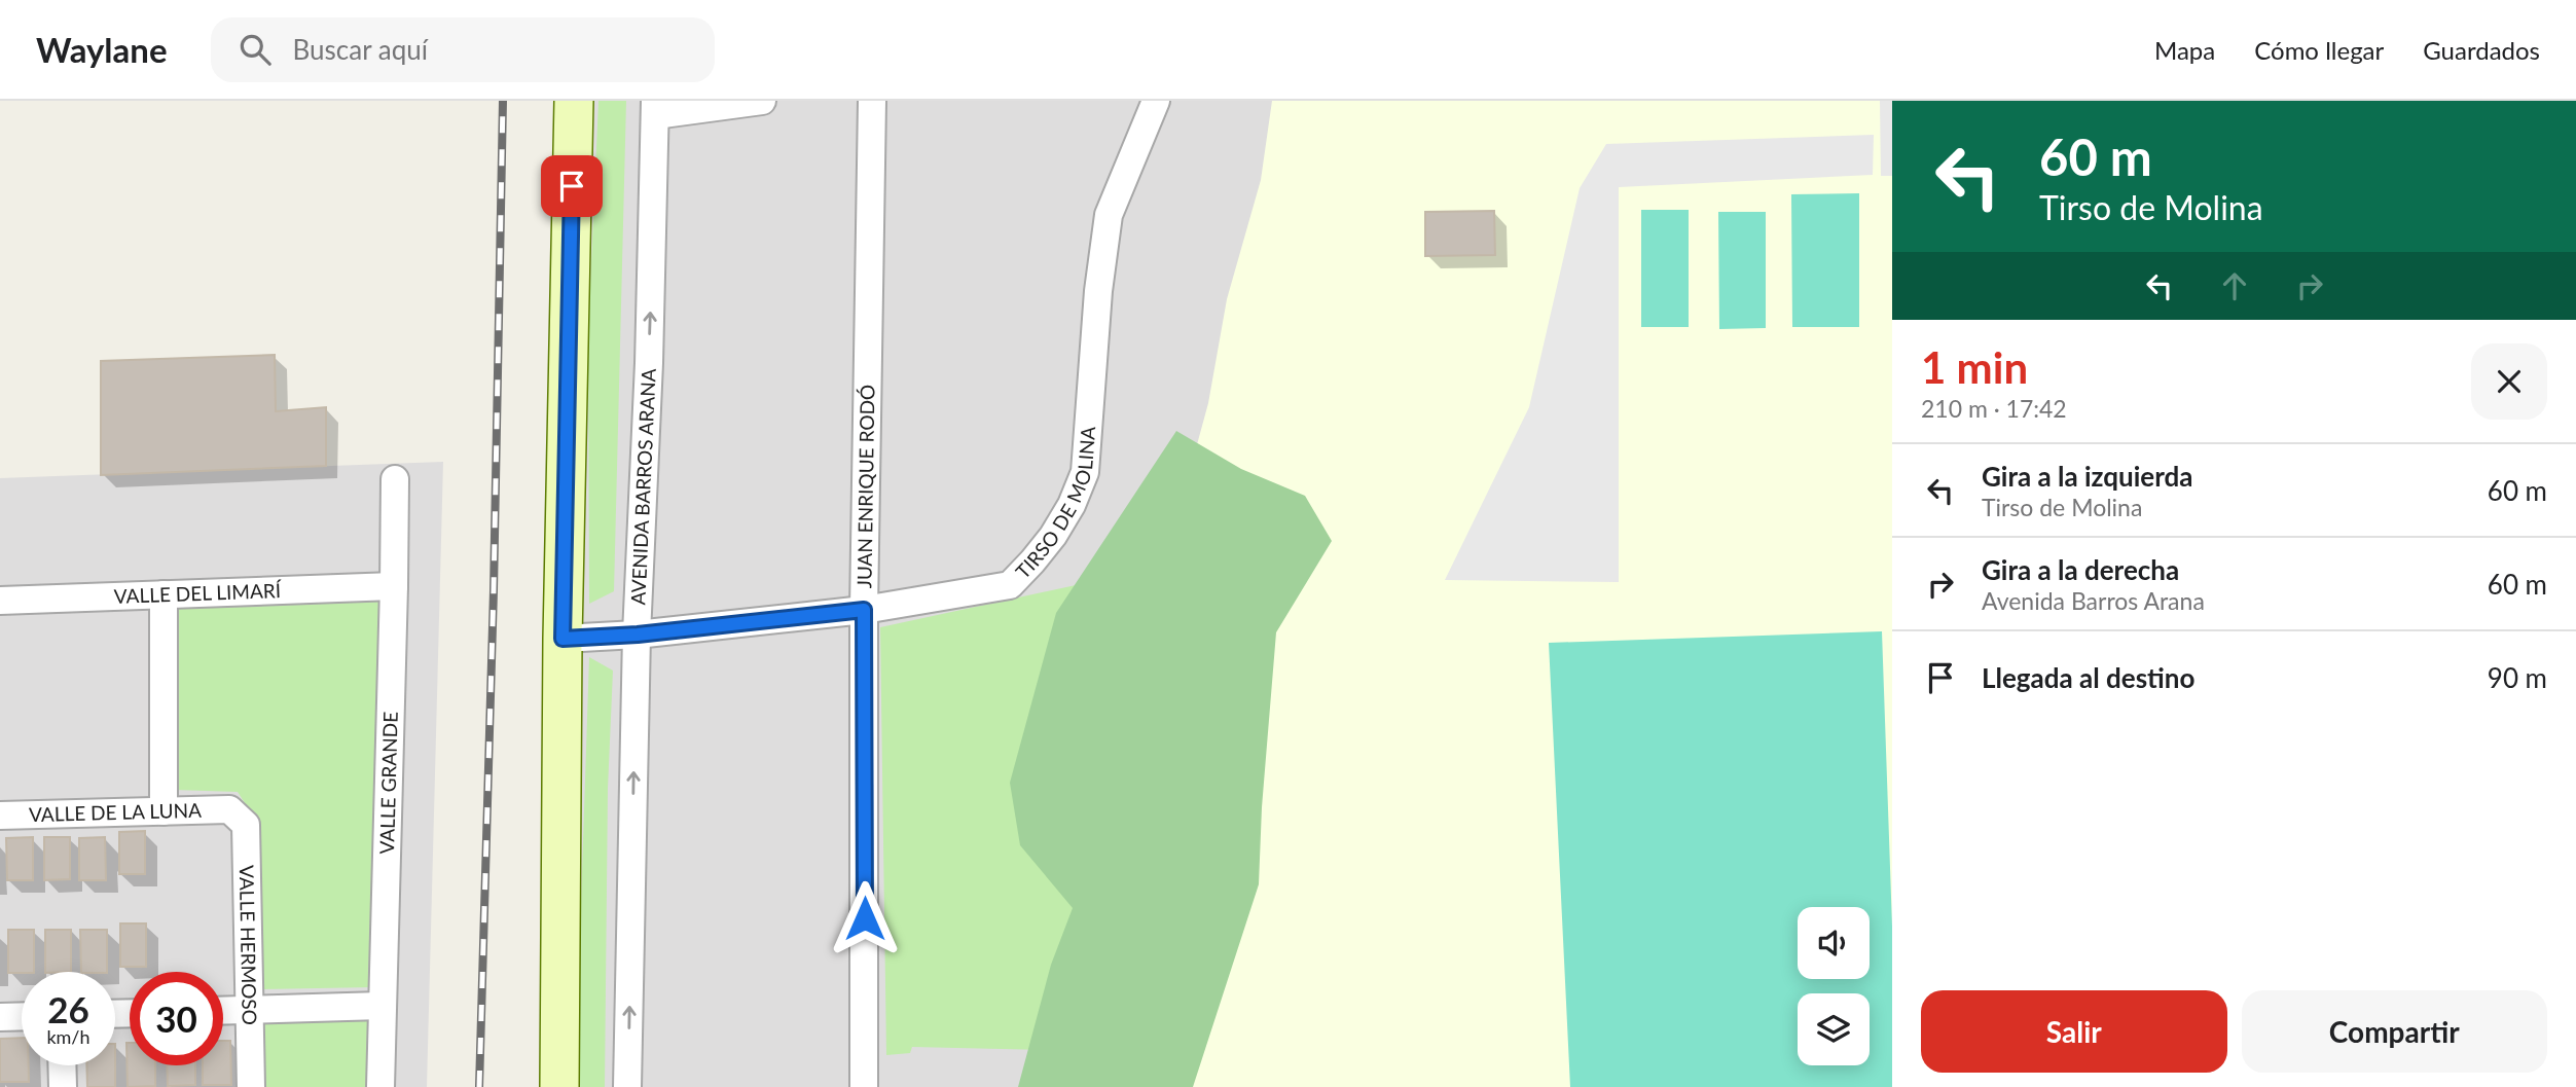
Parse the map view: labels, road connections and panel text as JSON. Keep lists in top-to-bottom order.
{
  "streets": {
    "street": [
      "JUAN ENRIQUE RODÓ",
      "AVENIDA BARROS ARANA",
      "TIRSO DE MOLINA",
      "VALLE DEL LIMARÍ",
      "VALLE GRANDE",
      "VALLE DE LA LUNA",
      "VALLE HERMOSO"
    ]
  },
  "crossings": [
    ["JUAN ENRIQUE RODÓ", "TIRSO DE MOLINA"],
    ["AVENIDA BARROS ARANA", "TIRSO DE MOLINA"],
    ["VALLE DEL LIMARÍ", "VALLE GRANDE"],
    ["VALLE DE LA LUNA", "VALLE HERMOSO"]
  ],
  "one_way": ["AVENIDA BARROS ARANA"],
  "page": {
    "header": "Waylane",
    "search": "Buscar aquí",
    "nav": ["Mapa", "Cómo llegar", "Guardados"],
    "turn": ["60 m", "Tirso de Molina"],
    "heading": ["1 min", "210 m · 17:42"],
    "list": [
      {
        "name": "Gira a la izquierda",
        "note": "Tirso de Molina",
        "value": "60 m"
      },
      {
        "name": "Gira a la derecha",
        "note": "Avenida Barros Arana",
        "value": "60 m"
      },
      {
        "name": "Llegada al destino",
        "value": "90 m"
      }
    ],
    "speed": "26 km/h",
    "limit": "30",
    "buttons": ["Salir", "Compartir"]
  }
}
